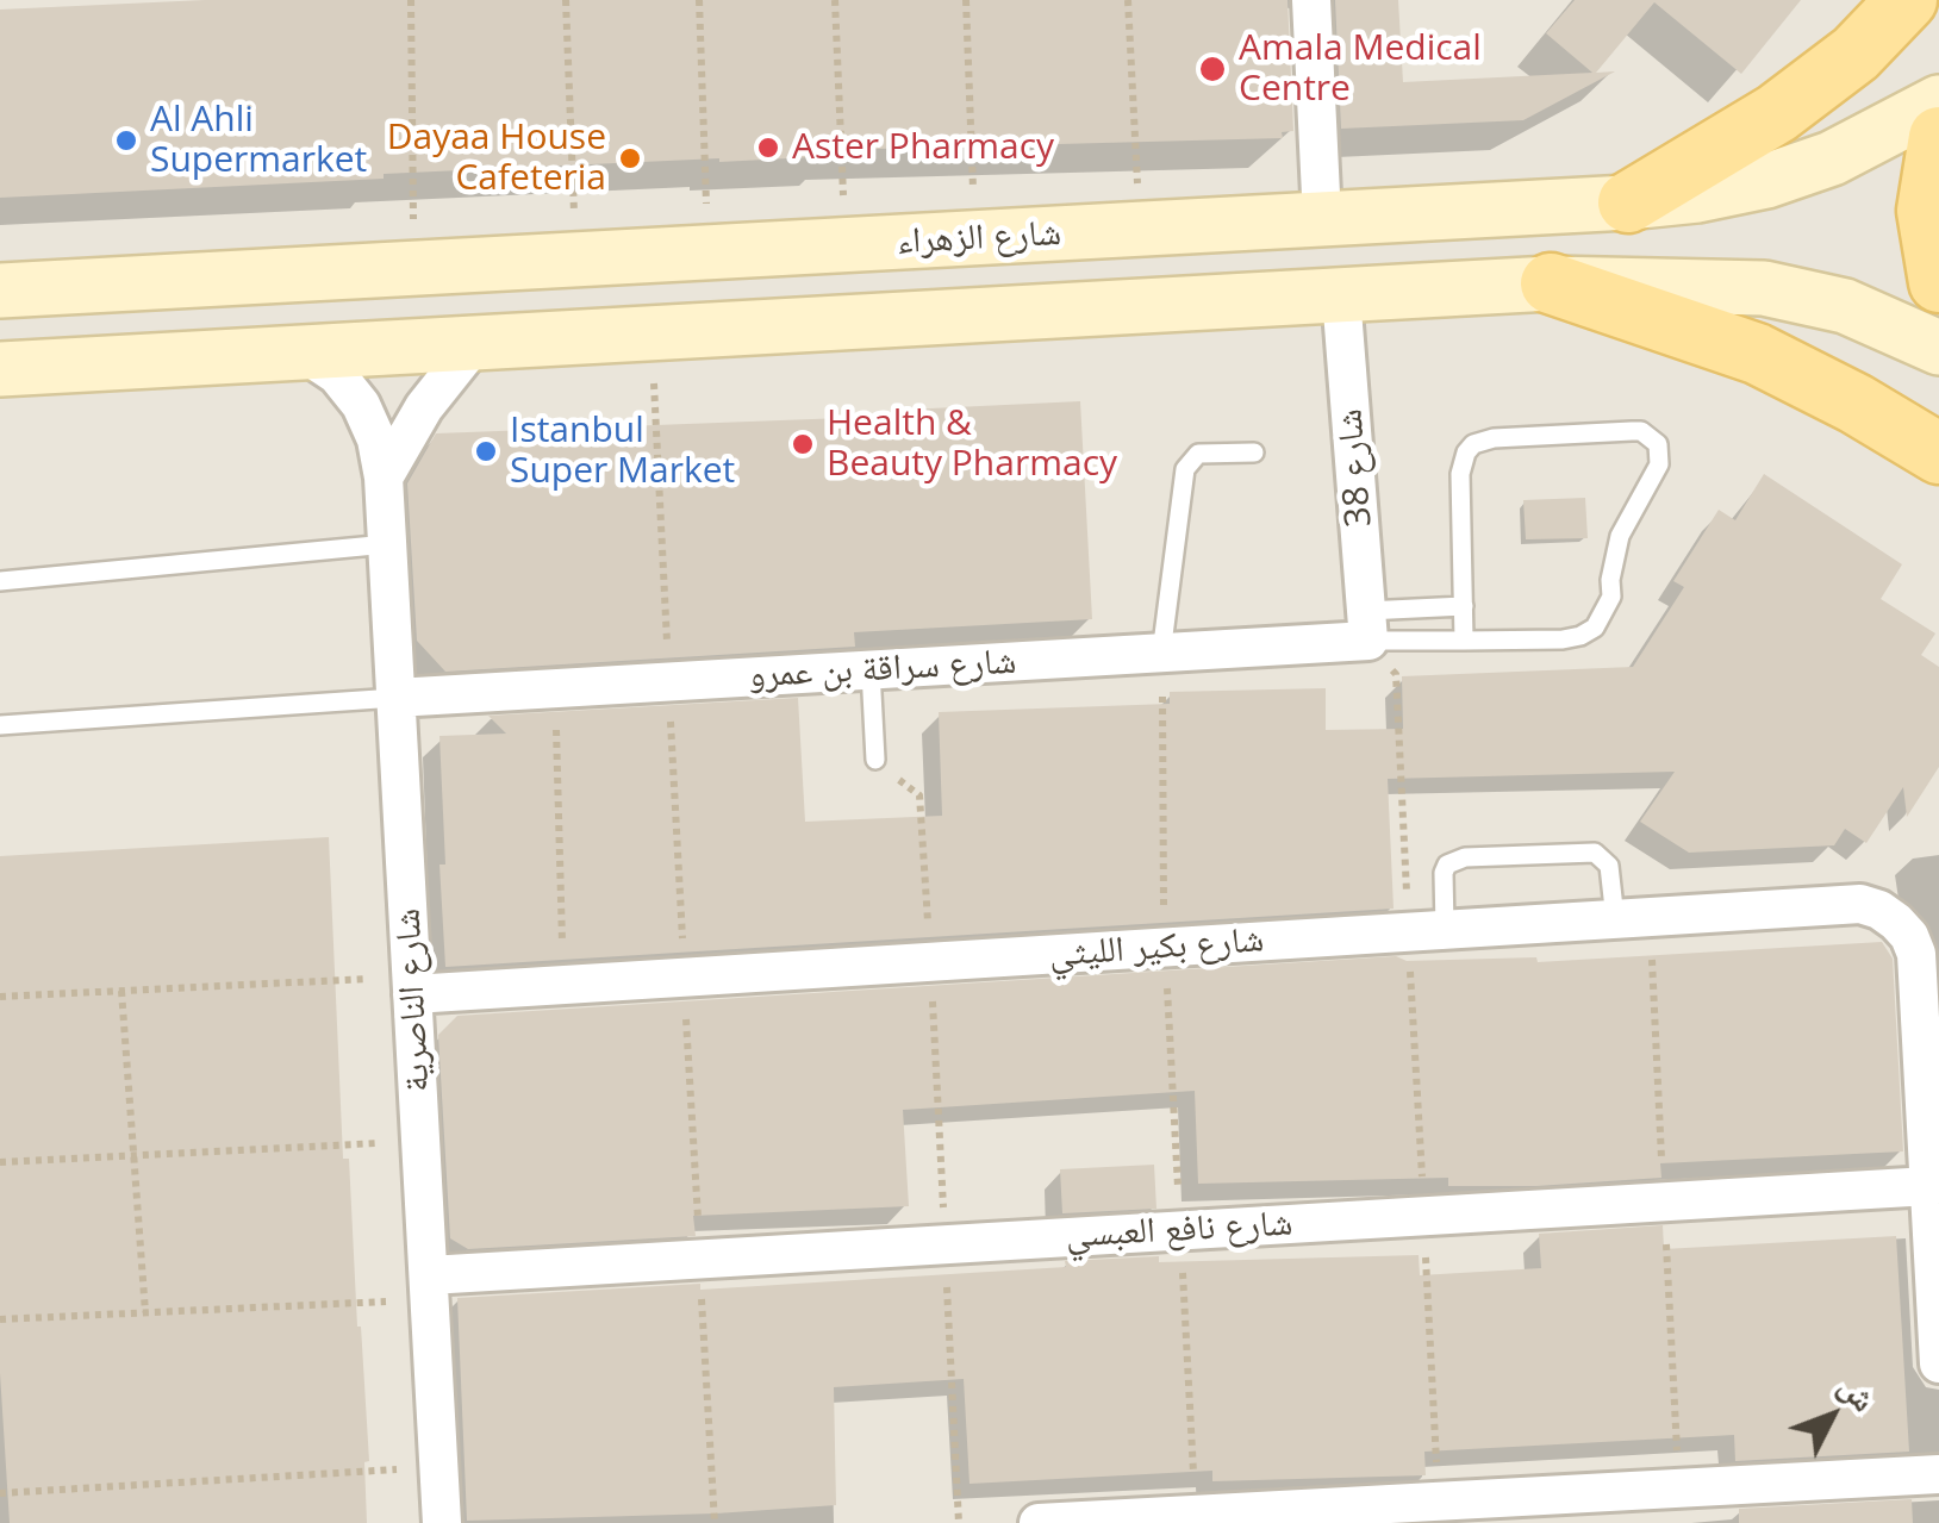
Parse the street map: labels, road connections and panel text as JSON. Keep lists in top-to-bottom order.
{
  "streets": {
    "main road": ["شارع الزهراء"],
    "street": [
      "شارع 38",
      "شارع سراقة بن عمرو",
      "شارع بكير الليثي",
      "شارع الناصرية",
      "شارع نافع العبسي"
    ]
  },
  "crossings": [
    ["شارع 38", "شارع سراقة بن عمرو"],
    ["شارع سراقة بن عمرو", "شارع الناصرية"],
    ["شارع بكير الليثي", "شارع الناصرية"],
    ["شارع بكير الليثي", "شارع نافع العبسي"],
    ["شارع الناصرية", "شارع نافع العبسي"]
  ],
  "places": [
    "Amala Medical Centre",
    "Al Ahli Supermarket",
    "Aster Pharmacy",
    "Dayaa House Cafeteria",
    "Health & Beauty Pharmacy",
    "Istanbul Super Market"
  ],
  "north": "top right"
}
